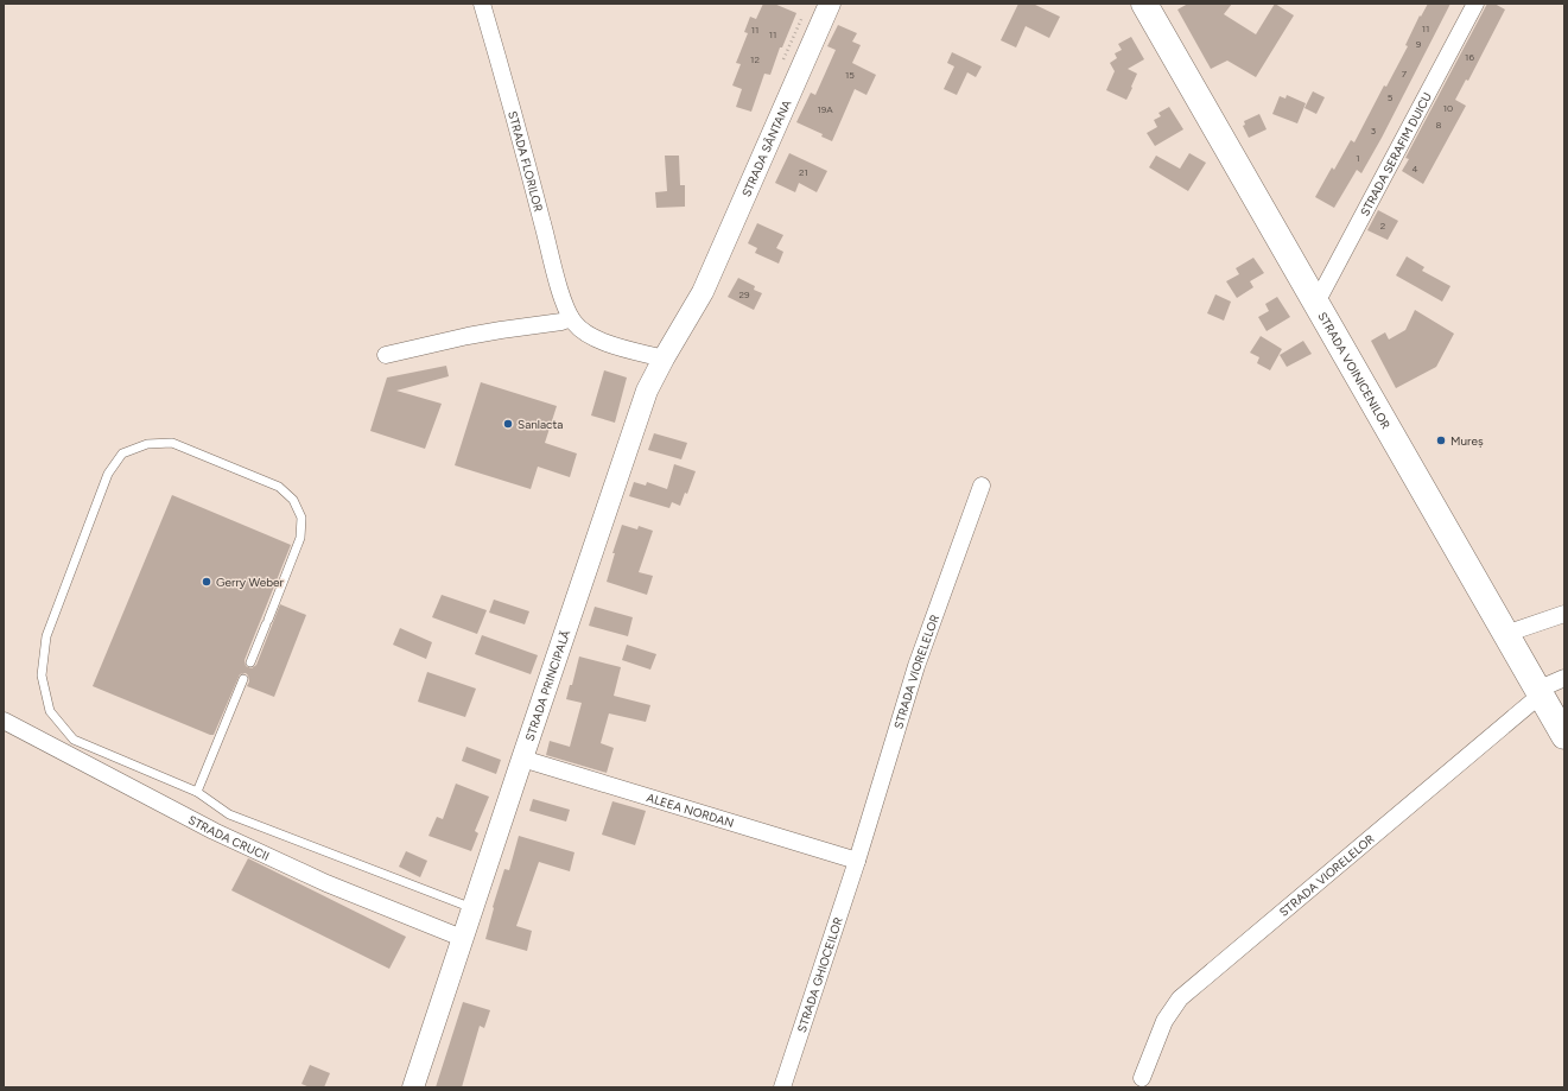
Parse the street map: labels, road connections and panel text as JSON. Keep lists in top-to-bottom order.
{
  "streets": {
    "main road": ["STRADA VOINICENILOR"],
    "street": [
      "STRADA SÂNTANA",
      "STRADA SERAFIM DUICU",
      "STRADA FLORILOR",
      "STRADA VIORELELOR",
      "STRADA PRINCIPALĂ",
      "ALEEA NORDAN",
      "STRADA CRUCII",
      "STRADA GHIOCEILOR"
    ]
  },
  "crossings": [
    ["STRADA SÂNTANA", "STRADA PRINCIPALĂ"],
    ["STRADA SERAFIM DUICU", "STRADA VOINICENILOR"],
    ["STRADA FLORILOR", "STRADA PRINCIPALĂ"],
    ["STRADA VOINICENILOR", "STRADA VIORELELOR"],
    ["STRADA VIORELELOR", "ALEEA NORDAN"],
    ["STRADA VIORELELOR", "STRADA GHIOCEILOR"],
    ["STRADA PRINCIPALĂ", "ALEEA NORDAN"],
    ["STRADA PRINCIPALĂ", "STRADA CRUCII"],
    ["ALEEA NORDAN", "STRADA GHIOCEILOR"]
  ],
  "places": ["Sanlacta", "Mureș", "Gerry Weber"],
  "house_numbers": [
    "11",
    "11",
    "11",
    "9",
    "16",
    "12",
    "7",
    "15",
    "5",
    "10",
    "19A",
    "8",
    "3",
    "1",
    "4",
    "21",
    "2",
    "29"
  ]
}
